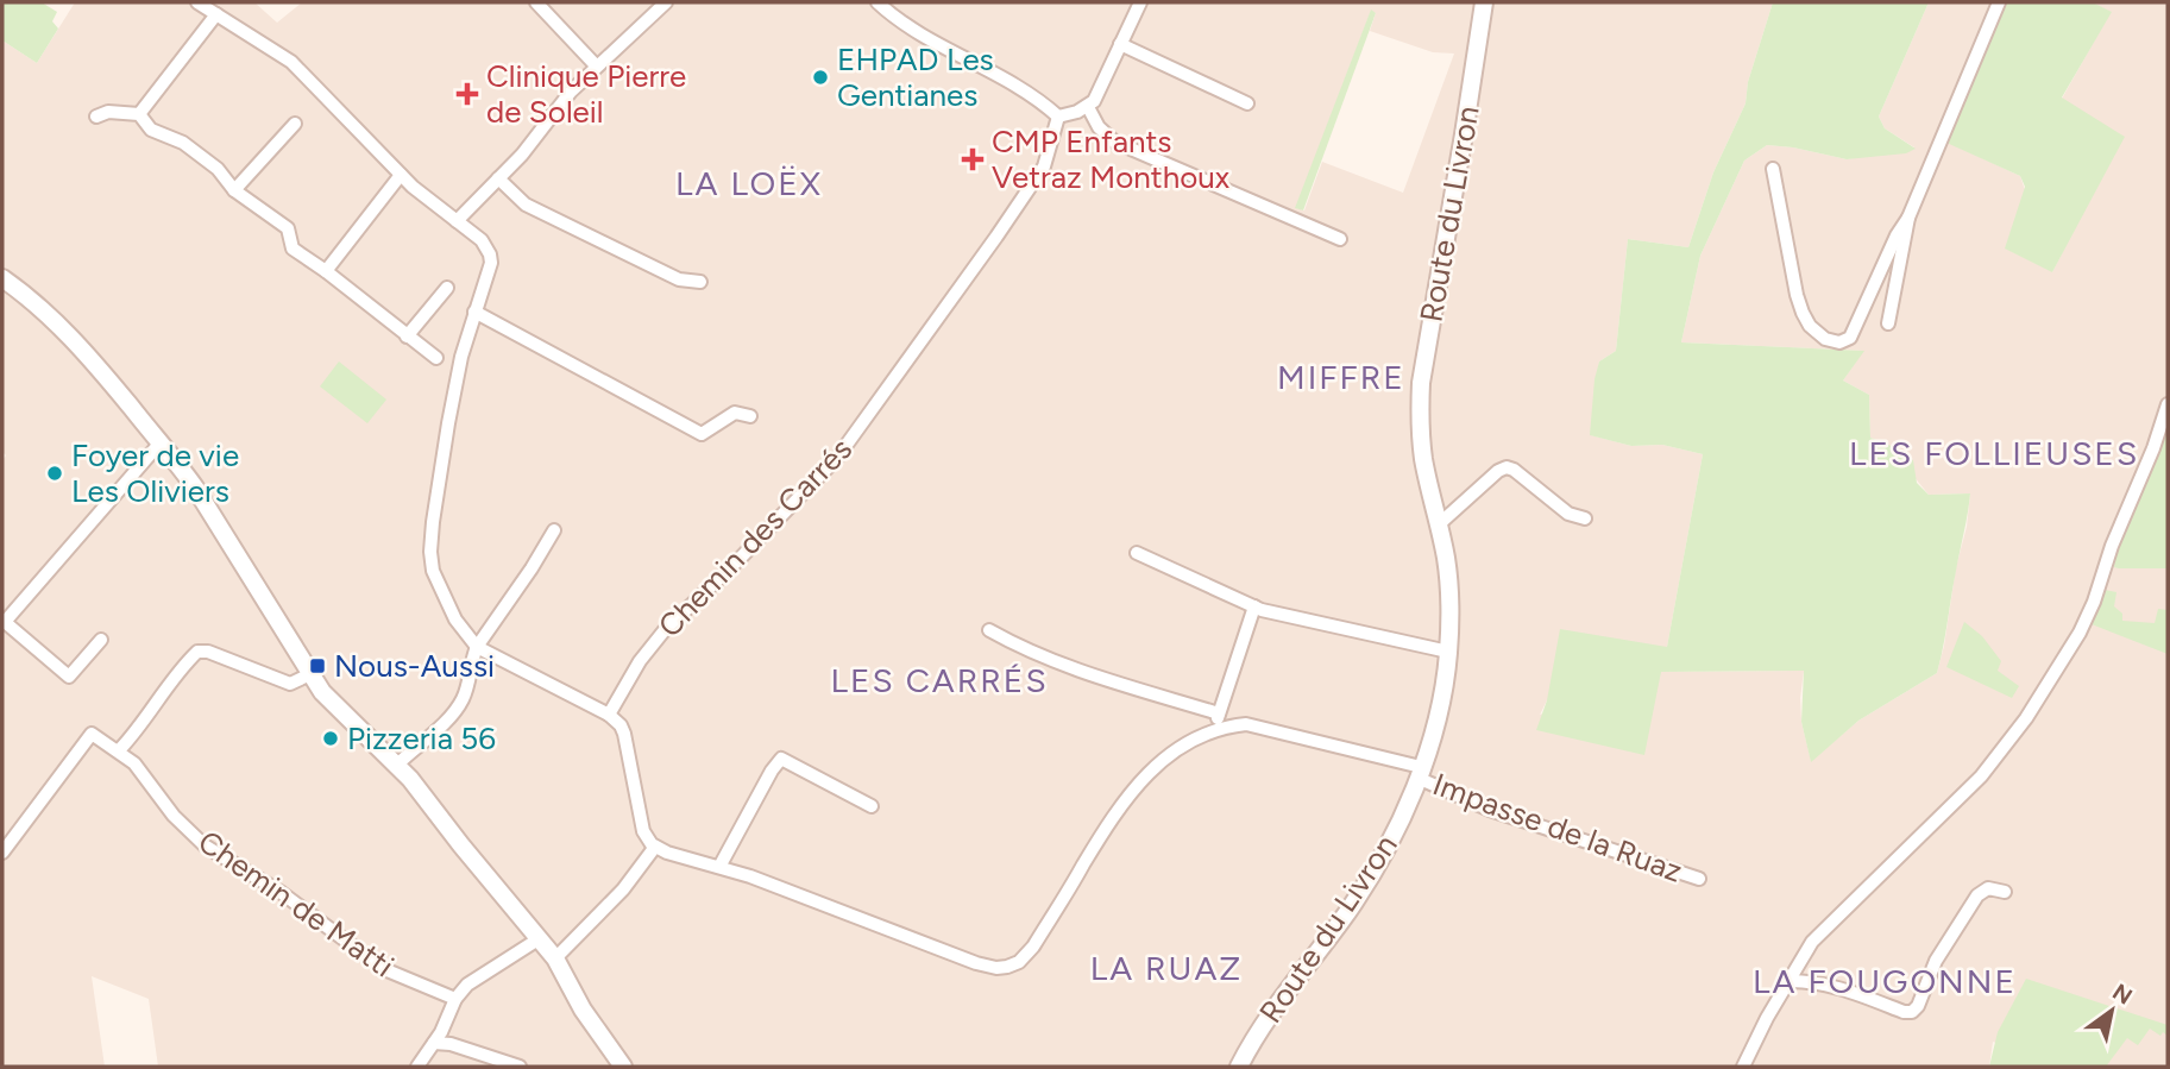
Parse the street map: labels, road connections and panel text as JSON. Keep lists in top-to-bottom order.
{
  "streets": {
    "street": [
      "Route du Livron",
      "Chemin des Carrés",
      "Impasse de la Ruaz",
      "Chemin de Matti"
    ]
  },
  "crossings": [
    ["Route du Livron", "Impasse de la Ruaz"]
  ],
  "districts": [
    "LA LOËX",
    "MIFFRE",
    "LES FOLLIEUSES",
    "LES CARRÉS",
    "LA RUAZ",
    "LA FOUGONNE"
  ],
  "places": {
    "other": ["EHPAD Les Gentianes", "Foyer de vie Les Oliviers", "Pizzeria 56"],
    "health": ["Clinique Pierre de Soleil", "CMP Enfants Vetraz Monthoux"],
    "transit": ["Nous-Aussi"]
  },
  "north": "top right"
}
